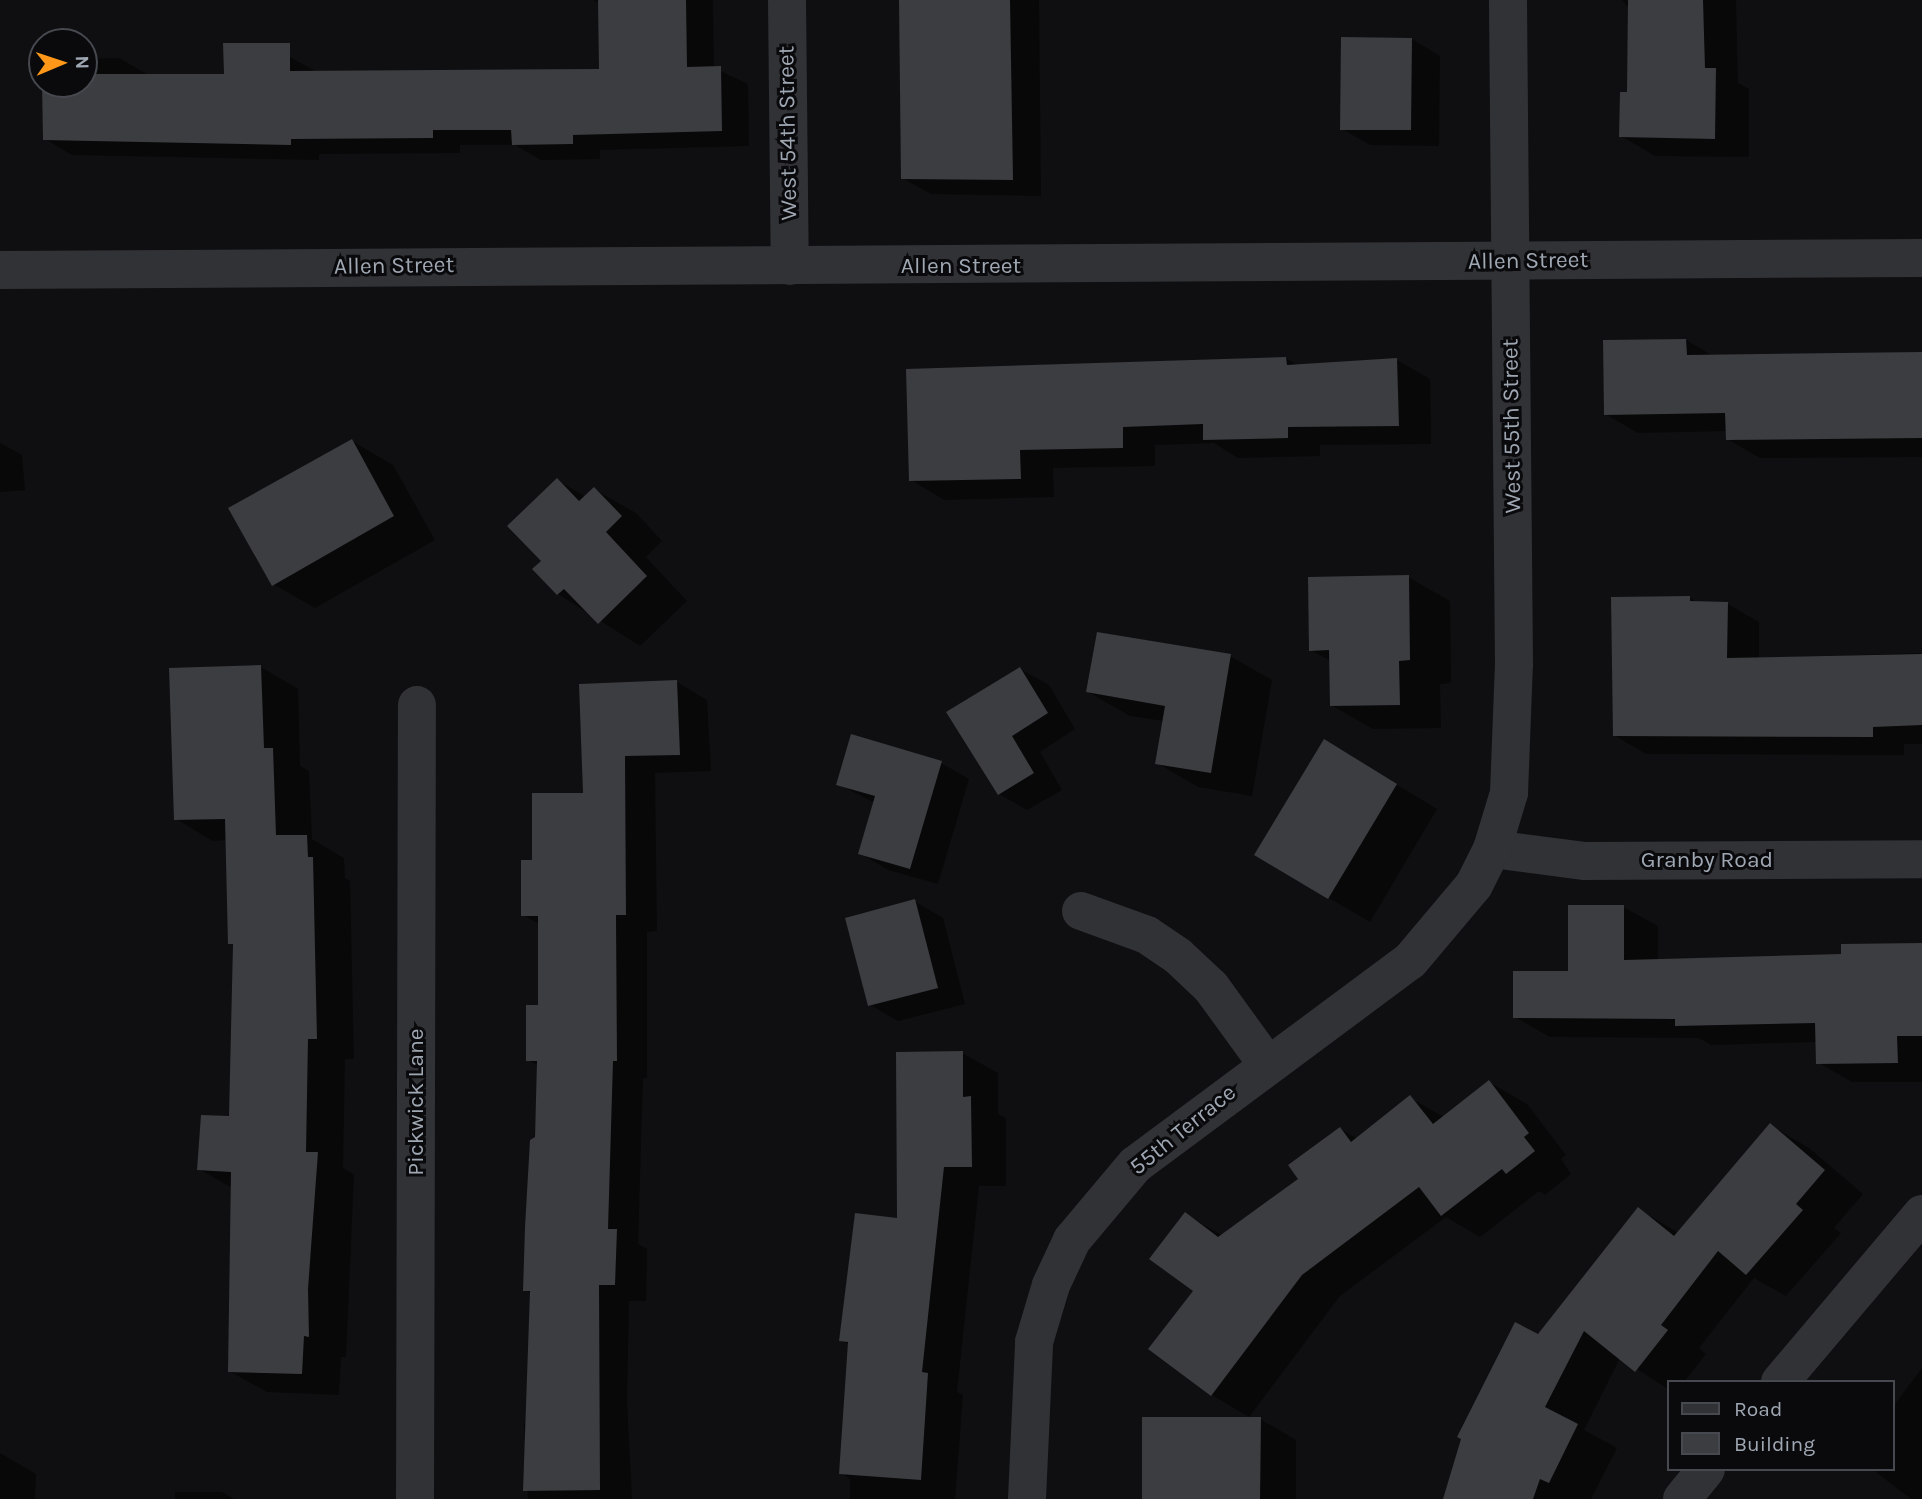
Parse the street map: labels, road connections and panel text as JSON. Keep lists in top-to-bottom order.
{
  "streets": {
    "street": [
      "West 54th Street",
      "Allen Street",
      "West 55th Street",
      "Granby Road",
      "Pickwick Lane",
      "55th Terrace"
    ]
  },
  "crossings": [
    ["West 54th Street", "Allen Street"],
    ["Allen Street", "West 55th Street"],
    ["West 55th Street", "Granby Road"],
    ["West 55th Street", "55th Terrace"],
    ["Granby Road", "55th Terrace"]
  ],
  "legend": ["Road", "Building"],
  "north": "right"
}
